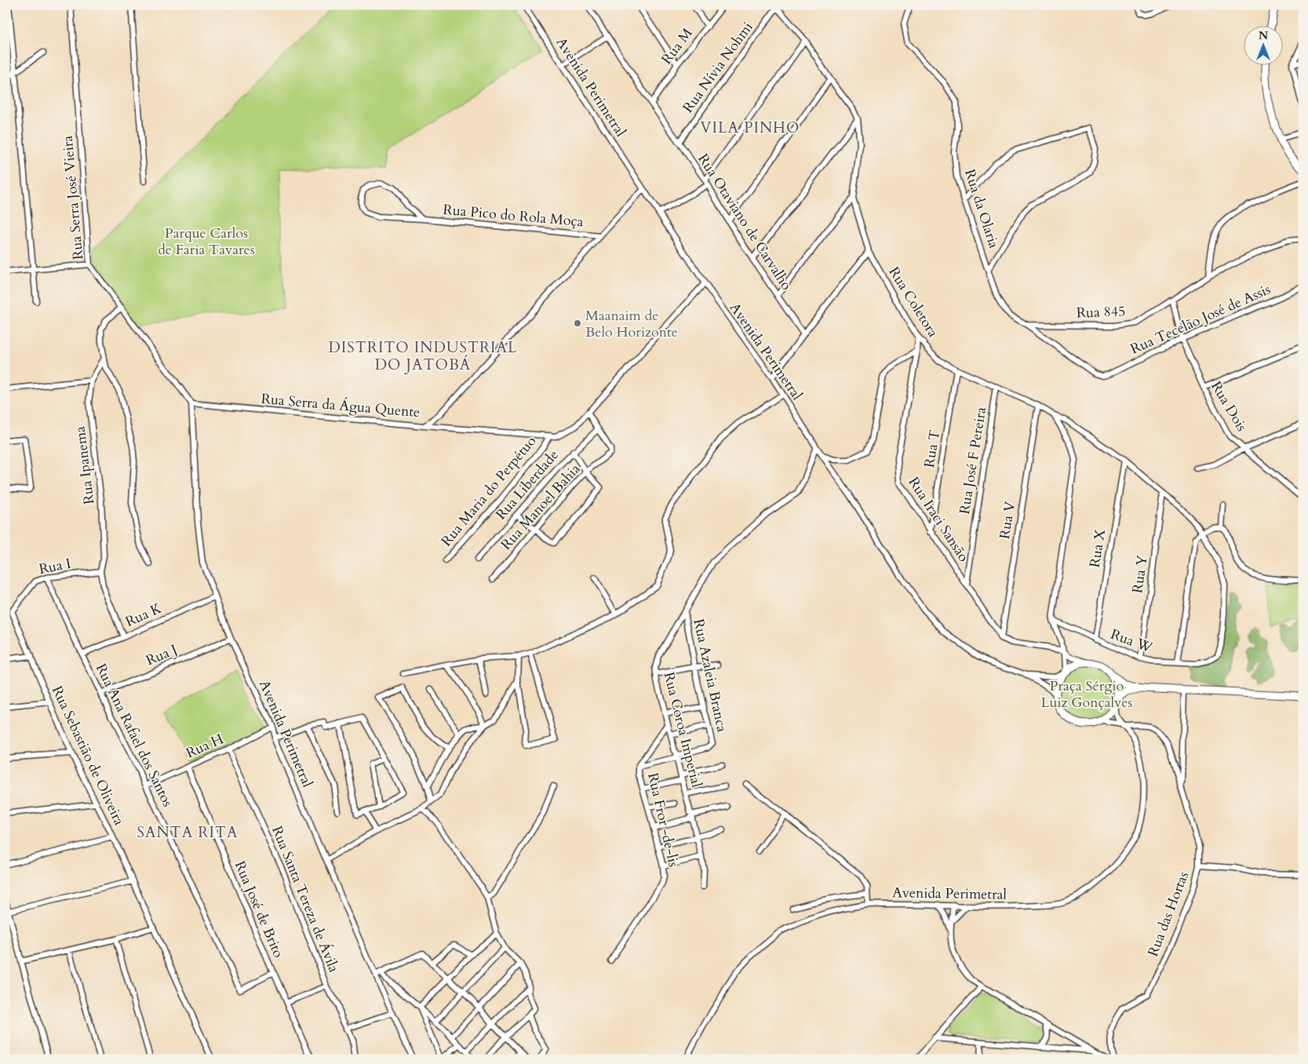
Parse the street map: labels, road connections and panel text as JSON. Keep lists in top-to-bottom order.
{
  "streets": {
    "street": [
      "Rua M",
      "Rua Nívia Nohmi",
      "Avenida Perimetral",
      "Rua Serra José Vieira",
      "Rua da Olaria",
      "Rua Pico do Rola Moça",
      "Rua Otaviano de Carvalho",
      "Rua Coletora",
      "Rua 845",
      "Rua Tecelão José de Assis",
      "Rua Serra da Água Quente",
      "Rua Dois",
      "Rua T",
      "Rua José F Pereira",
      "Rua Ipanema",
      "Rua Liberdade",
      "Rua Maria do Perpétuo",
      "Rua Manoel Bahia",
      "Rua Iraci Sansão",
      "Rua V",
      "Rua X",
      "Rua I",
      "Rua Y",
      "Rua K",
      "Rua W",
      "Rua J",
      "Rua Azaleia Branca",
      "Rua Coroa Imperial",
      "Rua Ana Rafael dos Santos",
      "Rua H",
      "Rua Sebastião de Oliveira",
      "Rua Fror -de-lis",
      "Rua Santa Tereza de Ávila",
      "Rua José de Brito",
      "Rua das Hortas"
    ]
  },
  "crossings": [
    ["Rua M", "Rua Otaviano de Carvalho"],
    ["Rua Nívia Nohmi", "Rua Otaviano de Carvalho"],
    ["Rua Nívia Nohmi", "Rua Coletora"],
    ["Avenida Perimetral", "Rua Serra José Vieira"],
    ["Avenida Perimetral", "Rua Serra da Água Quente"],
    ["Avenida Perimetral", "Rua K"],
    ["Avenida Perimetral", "Rua J"],
    ["Avenida Perimetral", "Rua Coroa Imperial"],
    ["Avenida Perimetral", "Rua H"],
    ["Avenida Perimetral", "Rua das Hortas"],
    ["Rua Serra José Vieira", "Rua Serra da Água Quente"],
    ["Rua da Olaria", "Rua 845"],
    ["Rua da Olaria", "Rua Tecelão José de Assis"],
    ["Rua Pico do Rola Moça", "Rua Serra da Água Quente"],
    ["Rua Coletora", "Rua T"],
    ["Rua Coletora", "Rua José F Pereira"],
    ["Rua Coletora", "Rua Iraci Sansão"],
    ["Rua Coletora", "Rua V"],
    ["Rua Coletora", "Rua W"],
    ["Rua 845", "Rua Dois"],
    ["Rua Tecelão José de Assis", "Rua Dois"],
    ["Rua T", "Rua Iraci Sansão"],
    ["Rua José F Pereira", "Rua Iraci Sansão"],
    ["Rua Ipanema", "Rua I"],
    ["Rua Liberdade", "Rua Manoel Bahia"],
    ["Rua Iraci Sansão", "Rua V"],
    ["Rua X", "Rua W"],
    ["Rua I", "Rua Ana Rafael dos Santos"],
    ["Rua I", "Rua Sebastião de Oliveira"],
    ["Rua Y", "Rua W"],
    ["Rua K", "Rua Ana Rafael dos Santos"],
    ["Rua J", "Rua Ana Rafael dos Santos"],
    ["Rua Azaleia Branca", "Rua Coroa Imperial"],
    ["Rua Coroa Imperial", "Rua Fror -de-lis"],
    ["Rua Ana Rafael dos Santos", "Rua H"],
    ["Rua Ana Rafael dos Santos", "Rua José de Brito"],
    ["Rua H", "Rua Santa Tereza de Ávila"],
    ["Rua H", "Rua José de Brito"]
  ],
  "districts": ["VILA PINHO", "DISTRITO INDUSTRIAL DO JATOBÁ", "SANTA RITA"],
  "parks": ["Parque Carlos de Faria Tavares", "Praça Sérgio Luiz Gonçalves"],
  "places": ["Maanaim de Belo Horizonte"],
  "north": "top"
}
